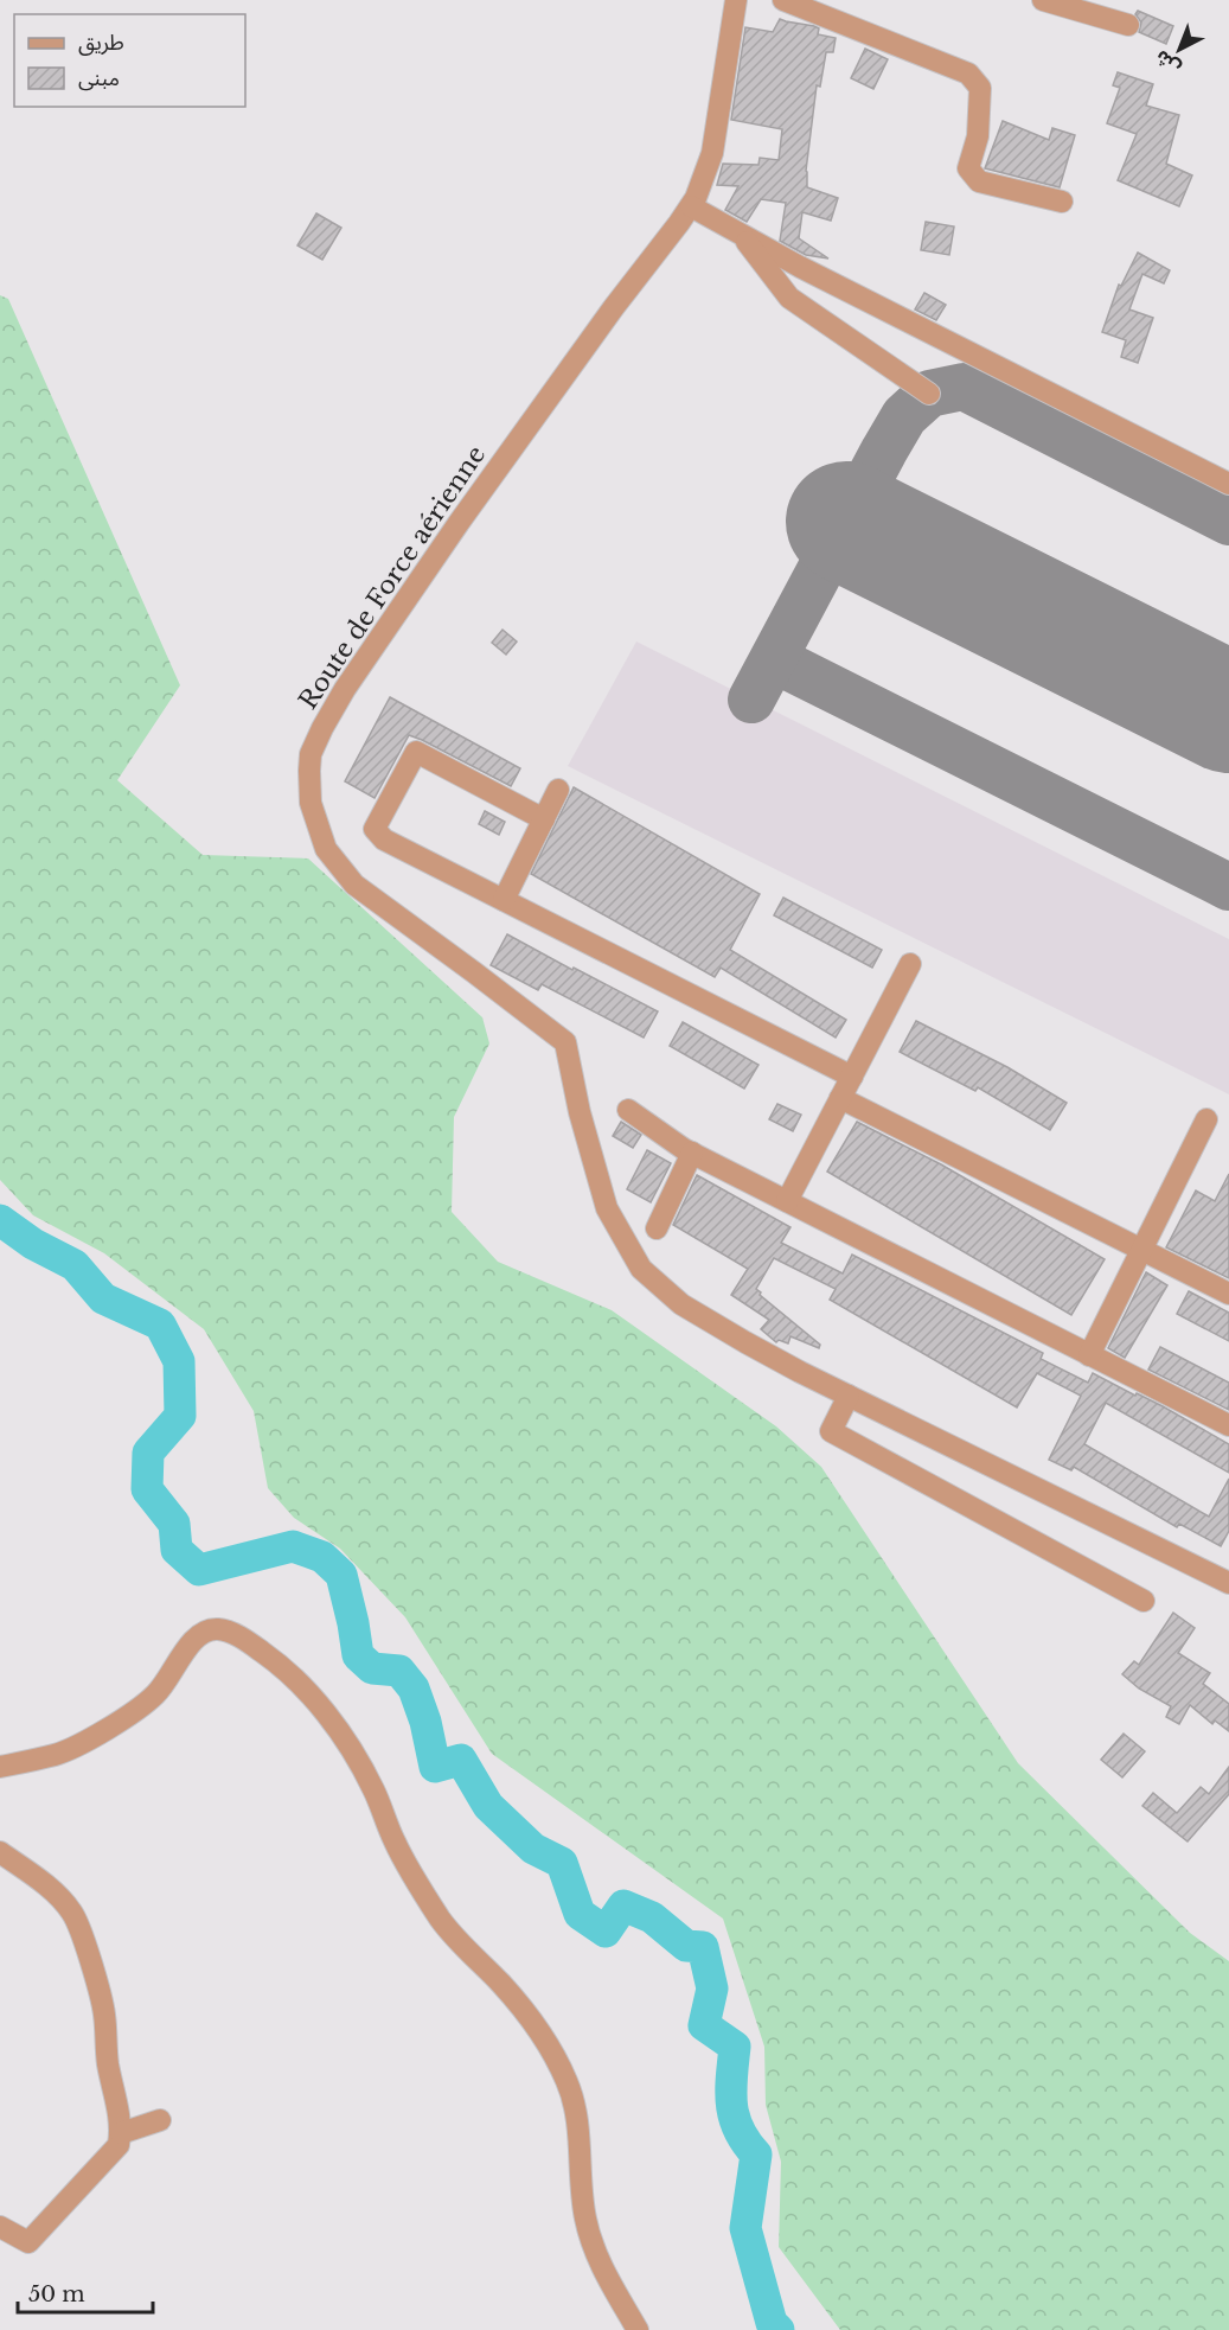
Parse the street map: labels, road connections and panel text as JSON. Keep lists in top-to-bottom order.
{
  "streets": {
    "street": ["Route de Force aérienne"]
  },
  "legend": ["طريق", "مبنى"],
  "scale_bar": "50 m",
  "north": "bottom left"
}
